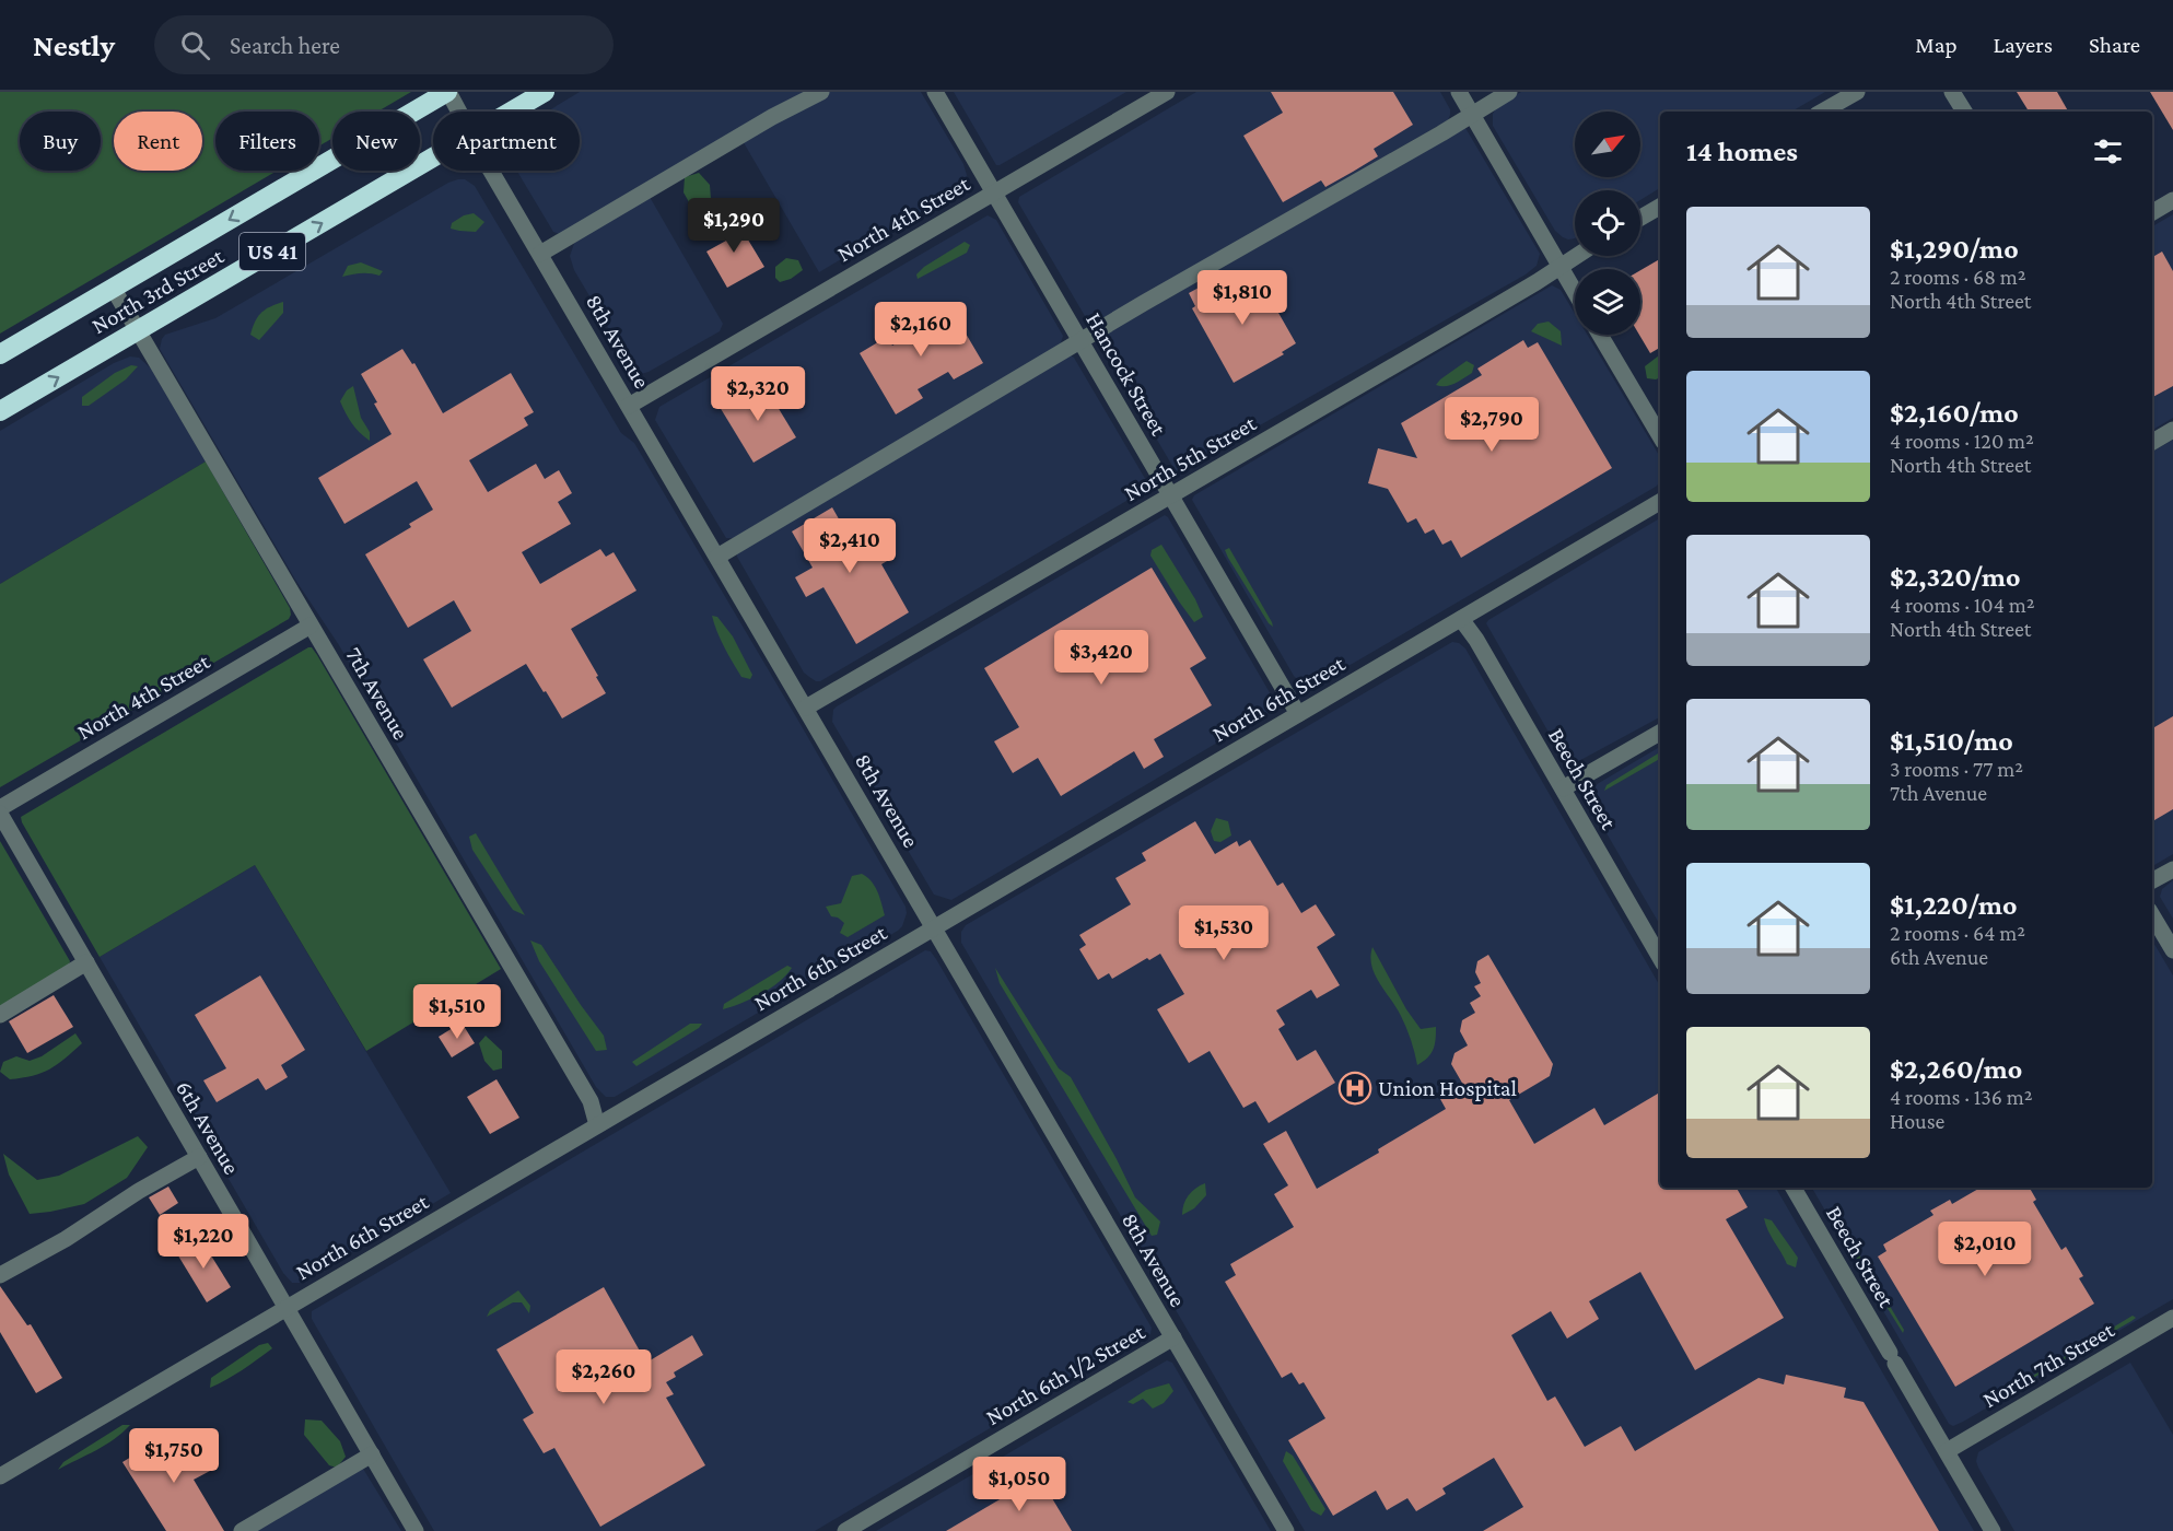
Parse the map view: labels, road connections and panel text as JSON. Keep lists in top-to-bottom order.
{
  "streets": {
    "highway": ["US 41", "North 3rd Street"],
    "street": [
      "North 4th Street",
      "8th Avenue",
      "Hancock Street",
      "North 5th Street",
      "7th Avenue",
      "North 6th Street",
      "Beech Street",
      "6th Avenue",
      "North 7th Street",
      "North 6th 1/2 Street"
    ]
  },
  "crossings": [
    ["North 4th Street", "8th Avenue"],
    ["North 4th Street", "Hancock Street"],
    ["North 4th Street", "7th Avenue"],
    ["North 3rd Street", "8th Avenue"],
    ["North 3rd Street", "7th Avenue"],
    ["8th Avenue", "North 5th Street"],
    ["8th Avenue", "North 6th Street"],
    ["8th Avenue", "North 6th 1/2 Street"],
    ["Hancock Street", "North 5th Street"],
    ["Hancock Street", "North 6th Street"],
    ["7th Avenue", "North 6th Street"],
    ["North 6th Street", "Beech Street"],
    ["North 6th Street", "6th Avenue"],
    ["Beech Street", "North 7th Street"]
  ],
  "places": {
    "hospital": ["Union Hospital"]
  },
  "north": "top right",
  "page": {
    "header": "Nestly",
    "search": "Search here",
    "nav": ["Map", "Layers", "Share"],
    "chip": [
      "Buy",
      "Rent",
      "Filters",
      "New",
      "Apartment"
    ],
    "heading": "14 homes",
    "list": [
      {
        "name": "$1,290/mo",
        "note": "2 rooms · 68 m² · North 4th Street"
      },
      {
        "name": "$2,160/mo",
        "note": "4 rooms · 120 m² · North 4th Street"
      },
      {
        "name": "$2,320/mo",
        "note": "4 rooms · 104 m² · North 4th Street"
      },
      {
        "name": "$1,510/mo",
        "note": "3 rooms · 77 m² · 7th Avenue"
      },
      {
        "name": "$1,220/mo",
        "note": "2 rooms · 64 m² · 6th Avenue"
      },
      {
        "name": "$2,260/mo",
        "note": "4 rooms · 136 m² · House"
      }
    ],
    "price": [
      "$1,290",
      "$1,810",
      "$2,160",
      "$2,320",
      "$2,790",
      "$2,410",
      "$3,420",
      "$1,530",
      "$1,510",
      "$1,220",
      "$2,010",
      "$2,260",
      "$1,750",
      "$1,050"
    ]
  }
}
